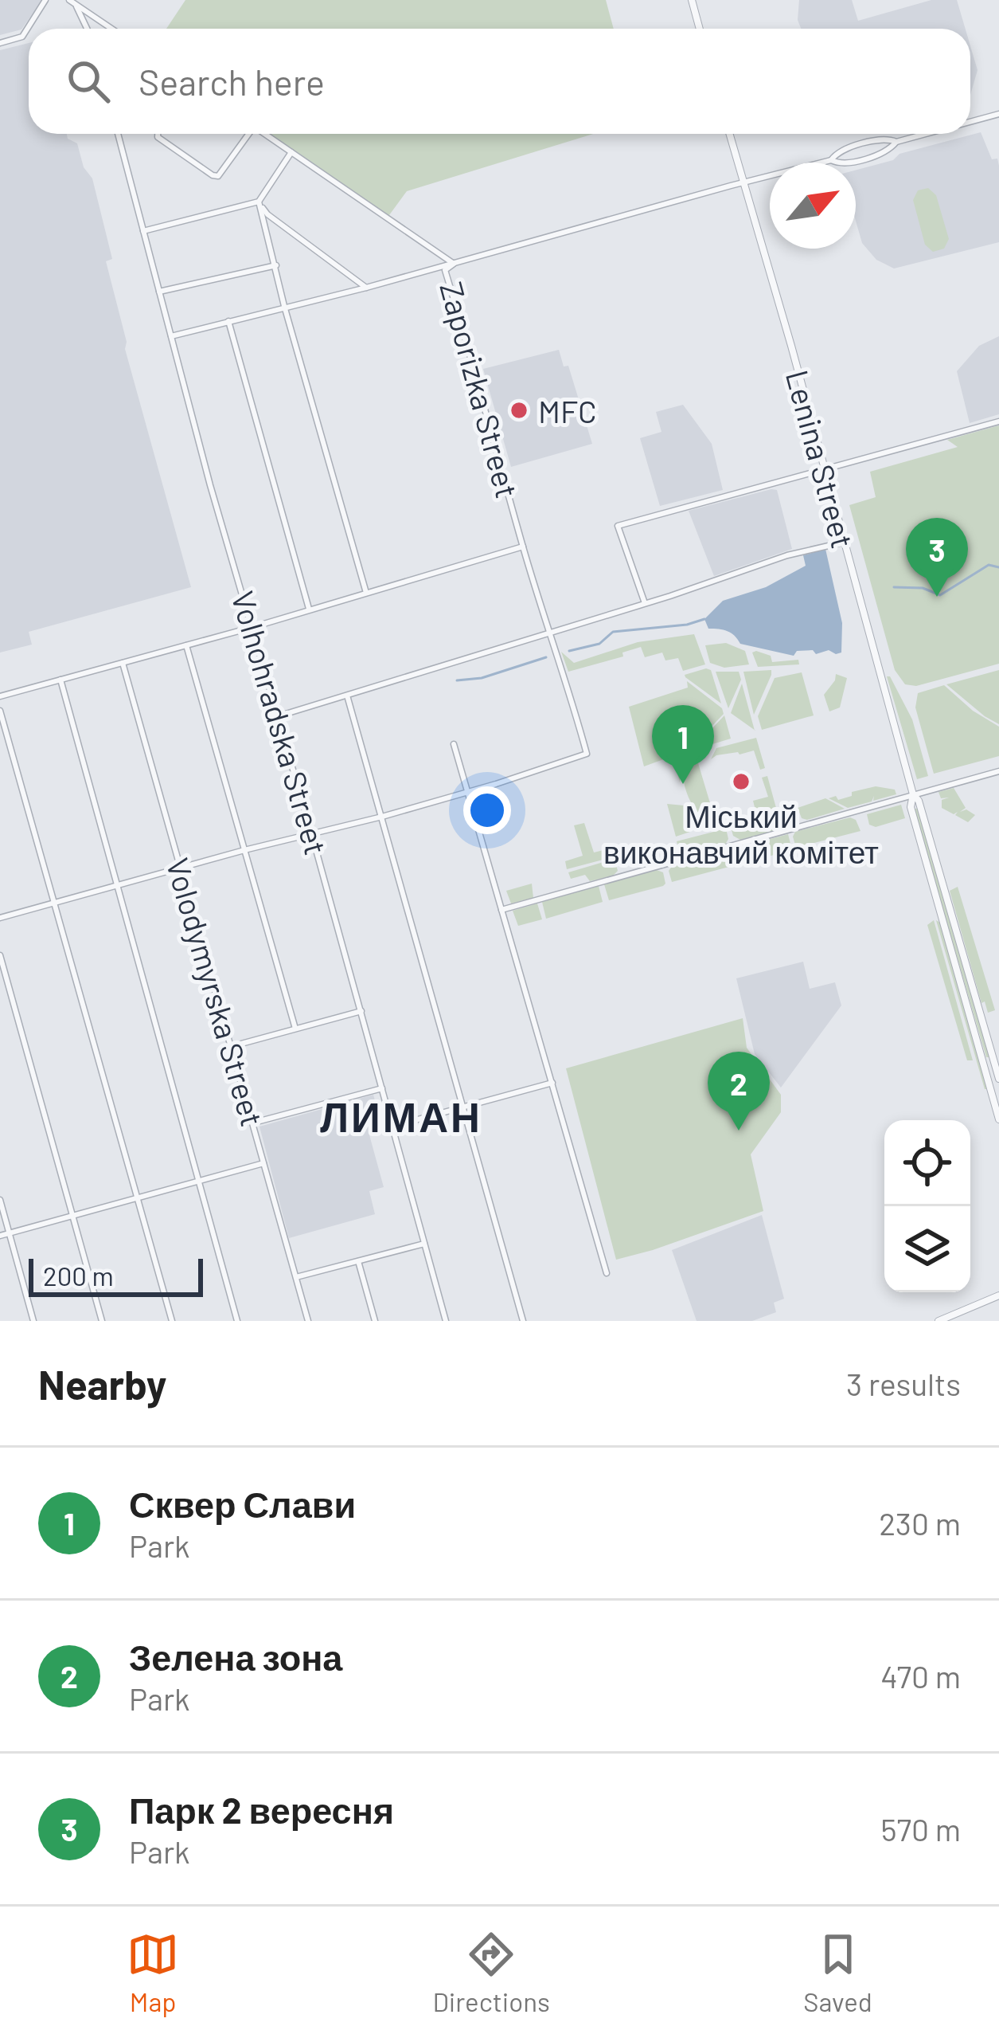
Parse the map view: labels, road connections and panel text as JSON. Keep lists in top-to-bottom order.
{
  "streets": {
    "street": [
      "Zaporizka Street",
      "Lenina Street",
      "Volhohradska Street",
      "Volodymyrska Street"
    ]
  },
  "districts": ["ЛИМАН"],
  "places": ["MFC", "Міський виконавчий комітет"],
  "scale_bar": "200 m",
  "north": "top right",
  "page": {
    "search": "Search here",
    "pins": ["3", "1", "2"],
    "scale": "200 m",
    "heading": ["Nearby", "3 results"],
    "list": [
      {
        "mark": "1",
        "name": "Сквер Слави",
        "note": "Park",
        "value": "230 m"
      },
      {
        "mark": "2",
        "name": "Зелена зона",
        "note": "Park",
        "value": "470 m"
      },
      {
        "mark": "3",
        "name": "Парк 2 вересня",
        "note": "Park",
        "value": "570 m"
      }
    ],
    "nav": ["Map", "Directions", "Saved"]
  }
}
